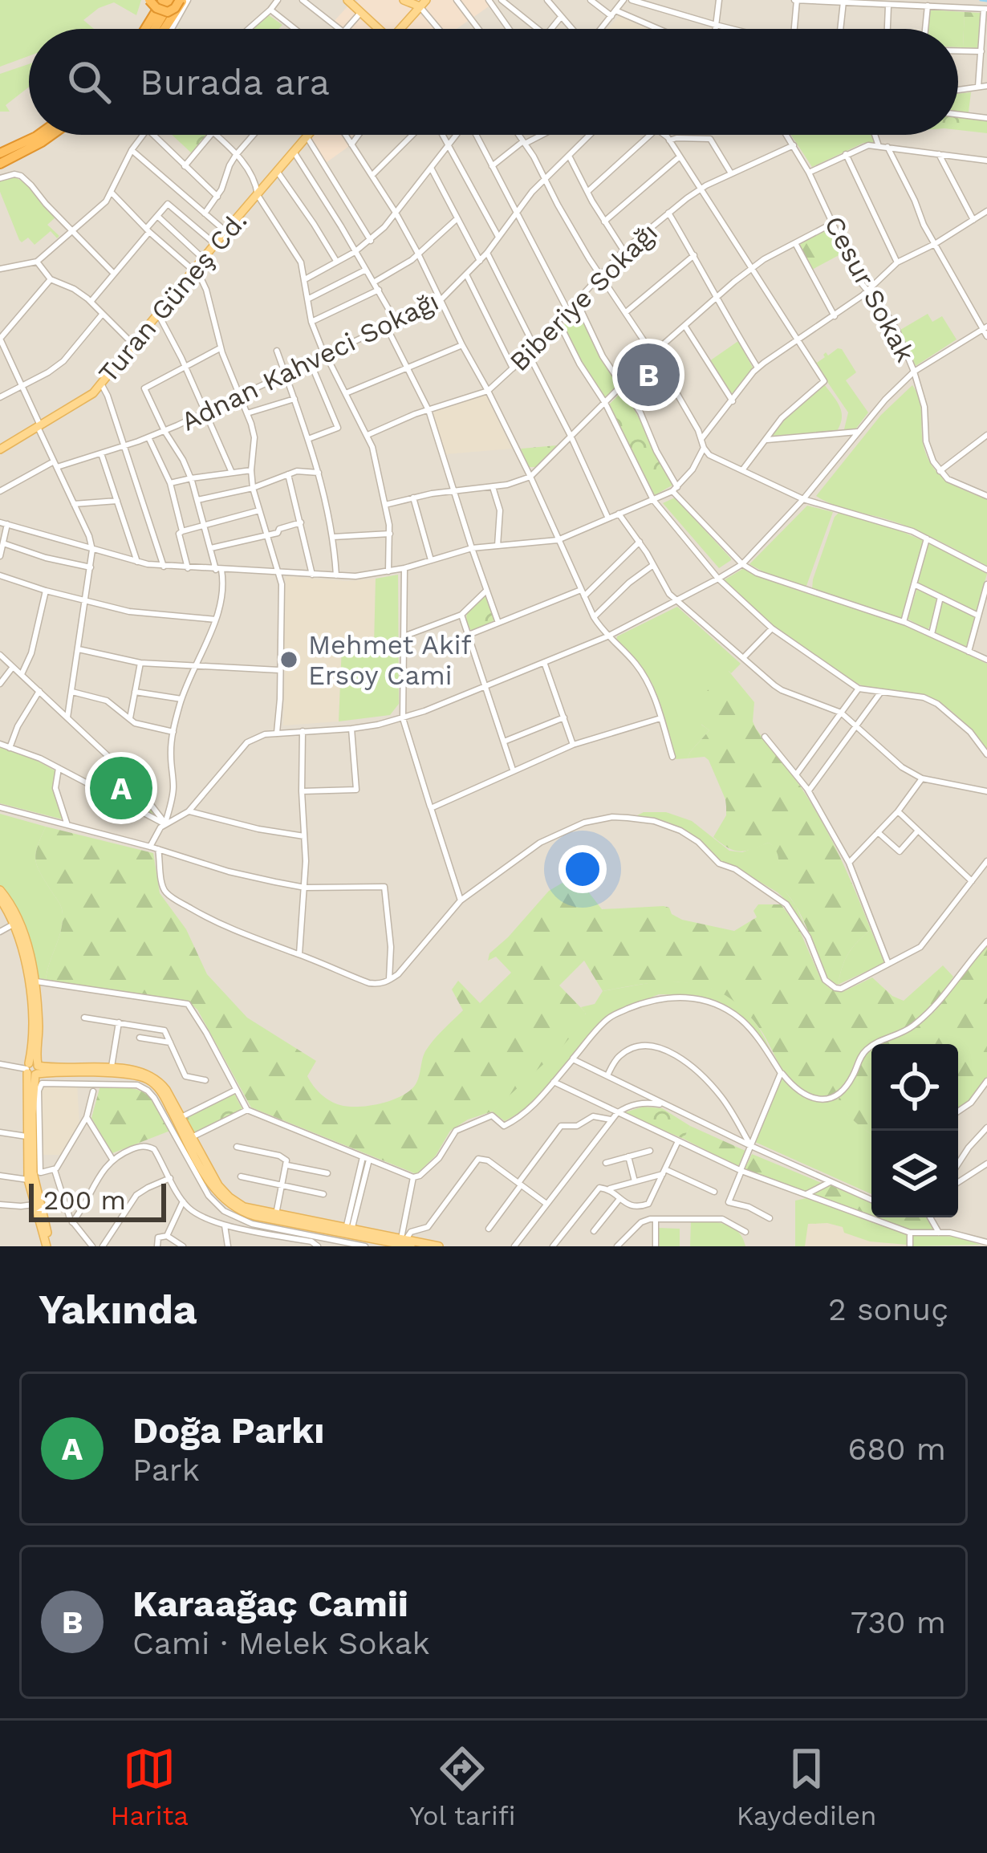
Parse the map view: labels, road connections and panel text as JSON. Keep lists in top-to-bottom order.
{
  "streets": {
    "main road": ["Turan Güneş Cd."],
    "street": ["Cesur Sokak", "Biberiye Sokağı", "Adnan Kahveci Sokağı"]
  },
  "crossings": [
    ["Cesur Sokak", "Biberiye Sokağı"]
  ],
  "places": ["Mehmet Akif Ersoy Cami"],
  "scale_bar": "200 m",
  "page": {
    "search": "Burada ara",
    "pins": ["B", "A"],
    "scale": "200 m",
    "heading": ["Yakında", "2 sonuç"],
    "list": [
      {
        "mark": "A",
        "name": "Doğa Parkı",
        "note": "Park",
        "value": "680 m"
      },
      {
        "mark": "B",
        "name": "Karaağaç Camii",
        "note": "Cami · Melek Sokak",
        "value": "730 m"
      }
    ],
    "nav": ["Harita", "Yol tarifi", "Kaydedilen"]
  }
}
